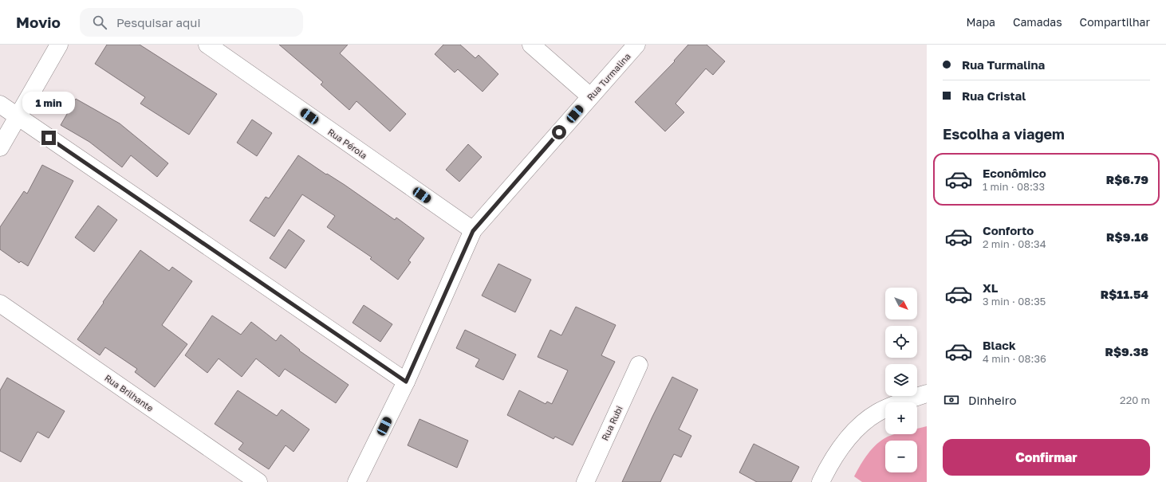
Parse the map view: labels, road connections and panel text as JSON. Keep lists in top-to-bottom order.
{
  "streets": {
    "street": [
      "Rua Turmalina",
      "Rua Pérola",
      "Rua Brilhante",
      "Rua Rubi"
    ]
  },
  "crossings": [
    ["Rua Turmalina", "Rua Pérola"]
  ],
  "north": "bottom right",
  "page": {
    "header": "Movio",
    "search": "Pesquisar aqui",
    "nav": ["Mapa", "Camadas", "Compartilhar"],
    "banner": ["Rua Turmalina", "Rua Cristal"],
    "bubble": "1 min",
    "heading": "Escolha a viagem",
    "list": [
      {
        "name": "Econômico",
        "note": "1 min · 08:33",
        "value": "R$6.79"
      },
      {
        "name": "Conforto",
        "note": "2 min · 08:34",
        "value": "R$9.16"
      },
      {
        "name": "XL",
        "note": "3 min · 08:35",
        "value": "R$11.54"
      },
      {
        "name": "Black",
        "note": "4 min · 08:36",
        "value": "R$9.38"
      }
    ],
    "map_buttons": ["+", "−"],
    "pay": ["Dinheiro", "220 m"],
    "buttons": "Confirmar"
  }
}
